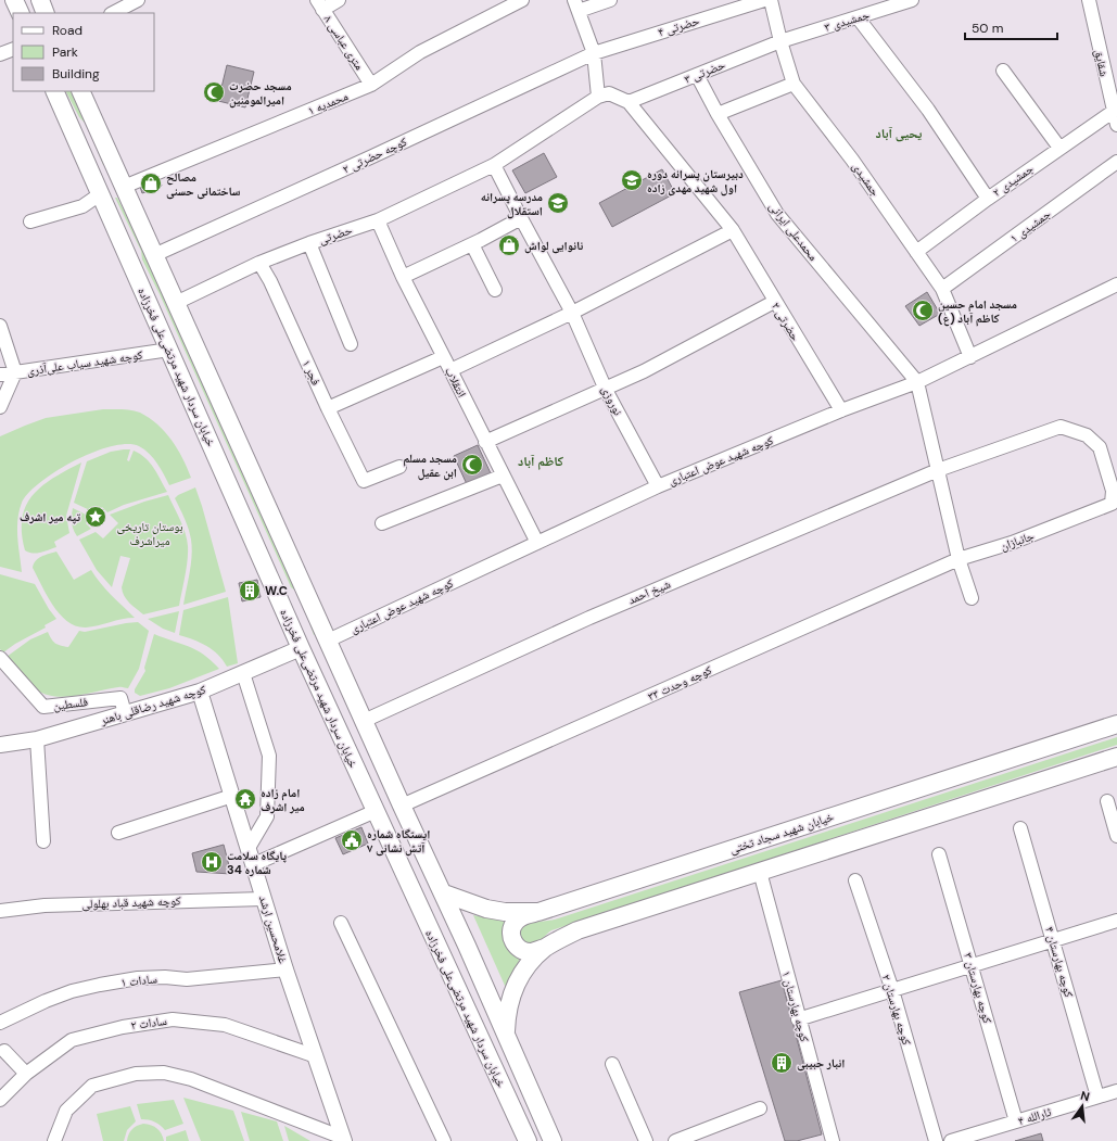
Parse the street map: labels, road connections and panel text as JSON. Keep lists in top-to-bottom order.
{
  "streets": {
    "main road": ["خیابان سردار شهید مرتضی‌علی فخرزاده", "خیابان شهید سجاد تختی"],
    "street": [
      "جمشیدی ۳",
      "حضرتی ۴",
      "۸ متری عباسی",
      "شقایق",
      "حضرتی ۳",
      "محمدیه ۱",
      "کوچه حضرتی ۲",
      "جمشیدی",
      "جمشیدی ۲",
      "جمشیدی ۱",
      "محمدعلی ایرانی",
      "حضرتی",
      "حضرتی ۲",
      "کوچه شهید سیاب علی‌آذری",
      "فجر ۱",
      "انتقلاب",
      "نوروزی",
      "کوچه شهید عوض اعتباری",
      "جانبازان",
      "شیخ احمد",
      "کوچه وحدت ۳۳",
      "فلسطین",
      "کوچه شهید رضاقلی باهنر",
      "کوچه شهید قباد بهلولی",
      "غلامحسین ارشد",
      "کوچه بهارستان ۴",
      "سادات ۱",
      "کوچه بهارستان ۳",
      "کوچه بهارستان ۱",
      "کوچه بهارستان ۲",
      "سادات ۲",
      "ثارالله ۴"
    ]
  },
  "crossings": [
    ["جمشیدی ۳", "حضرتی ۳"],
    ["جمشیدی ۳", "جمشیدی"],
    ["حضرتی ۴", "کوچه حضرتی ۲"],
    ["۸ متری عباسی", "محمدیه ۱"],
    ["شقایق", "جمشیدی ۲"],
    ["حضرتی ۳", "جمشیدی"],
    ["حضرتی ۳", "محمدعلی ایرانی"],
    ["حضرتی ۳", "حضرتی ۲"],
    ["محمدیه ۱", "خیابان سردار شهید مرتضی‌علی فخرزاده"],
    ["کوچه حضرتی ۲", "خیابان سردار شهید مرتضی‌علی فخرزاده"],
    ["جمشیدی", "جمشیدی ۲"],
    ["جمشیدی", "جمشیدی ۱"],
    ["جمشیدی", "کوچه شهید عوض اعتباری"],
    ["محمدعلی ایرانی", "کوچه شهید عوض اعتباری"],
    ["حضرتی", "خیابان سردار شهید مرتضی‌علی فخرزاده"],
    ["حضرتی", "فجر ۱"],
    ["حضرتی", "انتقلاب"],
    ["حضرتی", "نوروزی"],
    ["حضرتی ۲", "کوچه شهید عوض اعتباری"],
    ["کوچه شهید سیاب علی‌آذری", "خیابان سردار شهید مرتضی‌علی فخرزاده"],
    ["خیابان سردار شهید مرتضی‌علی فخرزاده", "کوچه شهید عوض اعتباری"],
    ["خیابان سردار شهید مرتضی‌علی فخرزاده", "شیخ احمد"],
    ["خیابان سردار شهید مرتضی‌علی فخرزاده", "کوچه وحدت ۳۳"],
    ["خیابان سردار شهید مرتضی‌علی فخرزاده", "کوچه شهید رضاقلی باهنر"],
    ["خیابان سردار شهید مرتضی‌علی فخرزاده", "خیابان شهید سجاد تختی"],
    ["انتقلاب", "کوچه شهید عوض اعتباری"],
    ["نوروزی", "کوچه شهید عوض اعتباری"],
    ["جانبازان", "شیخ احمد"],
    ["جانبازان", "کوچه وحدت ۳۳"],
    ["فلسطین", "کوچه شهید رضاقلی باهنر"],
    ["کوچه شهید رضاقلی باهنر", "غلامحسین ارشد"],
    ["کوچه شهید قباد بهلولی", "غلامحسین ارشد"],
    ["غلامحسین ارشد", "سادات ۱"],
    ["غلامحسین ارشد", "سادات ۲"],
    ["کوچه بهارستان ۴", "ثارالله ۴"],
    ["کوچه بهارستان ۳", "ثارالله ۴"]
  ],
  "districts": ["یحیی آباد", "کاظم آباد"],
  "parks": ["بوستان تاریخی میراشرف"],
  "places": {
    "mosque": ["مسجد حضرت امیرالمومنین", "مسجد امام حسین (ع) کاظم آباد", "مسجد مسلم ابن عقیل"],
    "school or university": ["دبیرستان پسرانه دوره اول شهید مهدی زاده", "مدرسه پسرانه استقلال"],
    "shop": ["مصالح ساختمانی حسنی", "نانوایی لواش"],
    "place": ["تپه میر اشرف"],
    "building": ["W.C", "انبار حبیبی"],
    "temple": ["امام زاده میر اشرف"],
    "public building": ["ایستگاه شماره ۷ آتش نشانی"],
    "hospital": ["پایگاه سلامت شماره 34"]
  },
  "legend": ["Road", "Park", "Building"],
  "scale_bar": "50 m",
  "north": "top"
}
